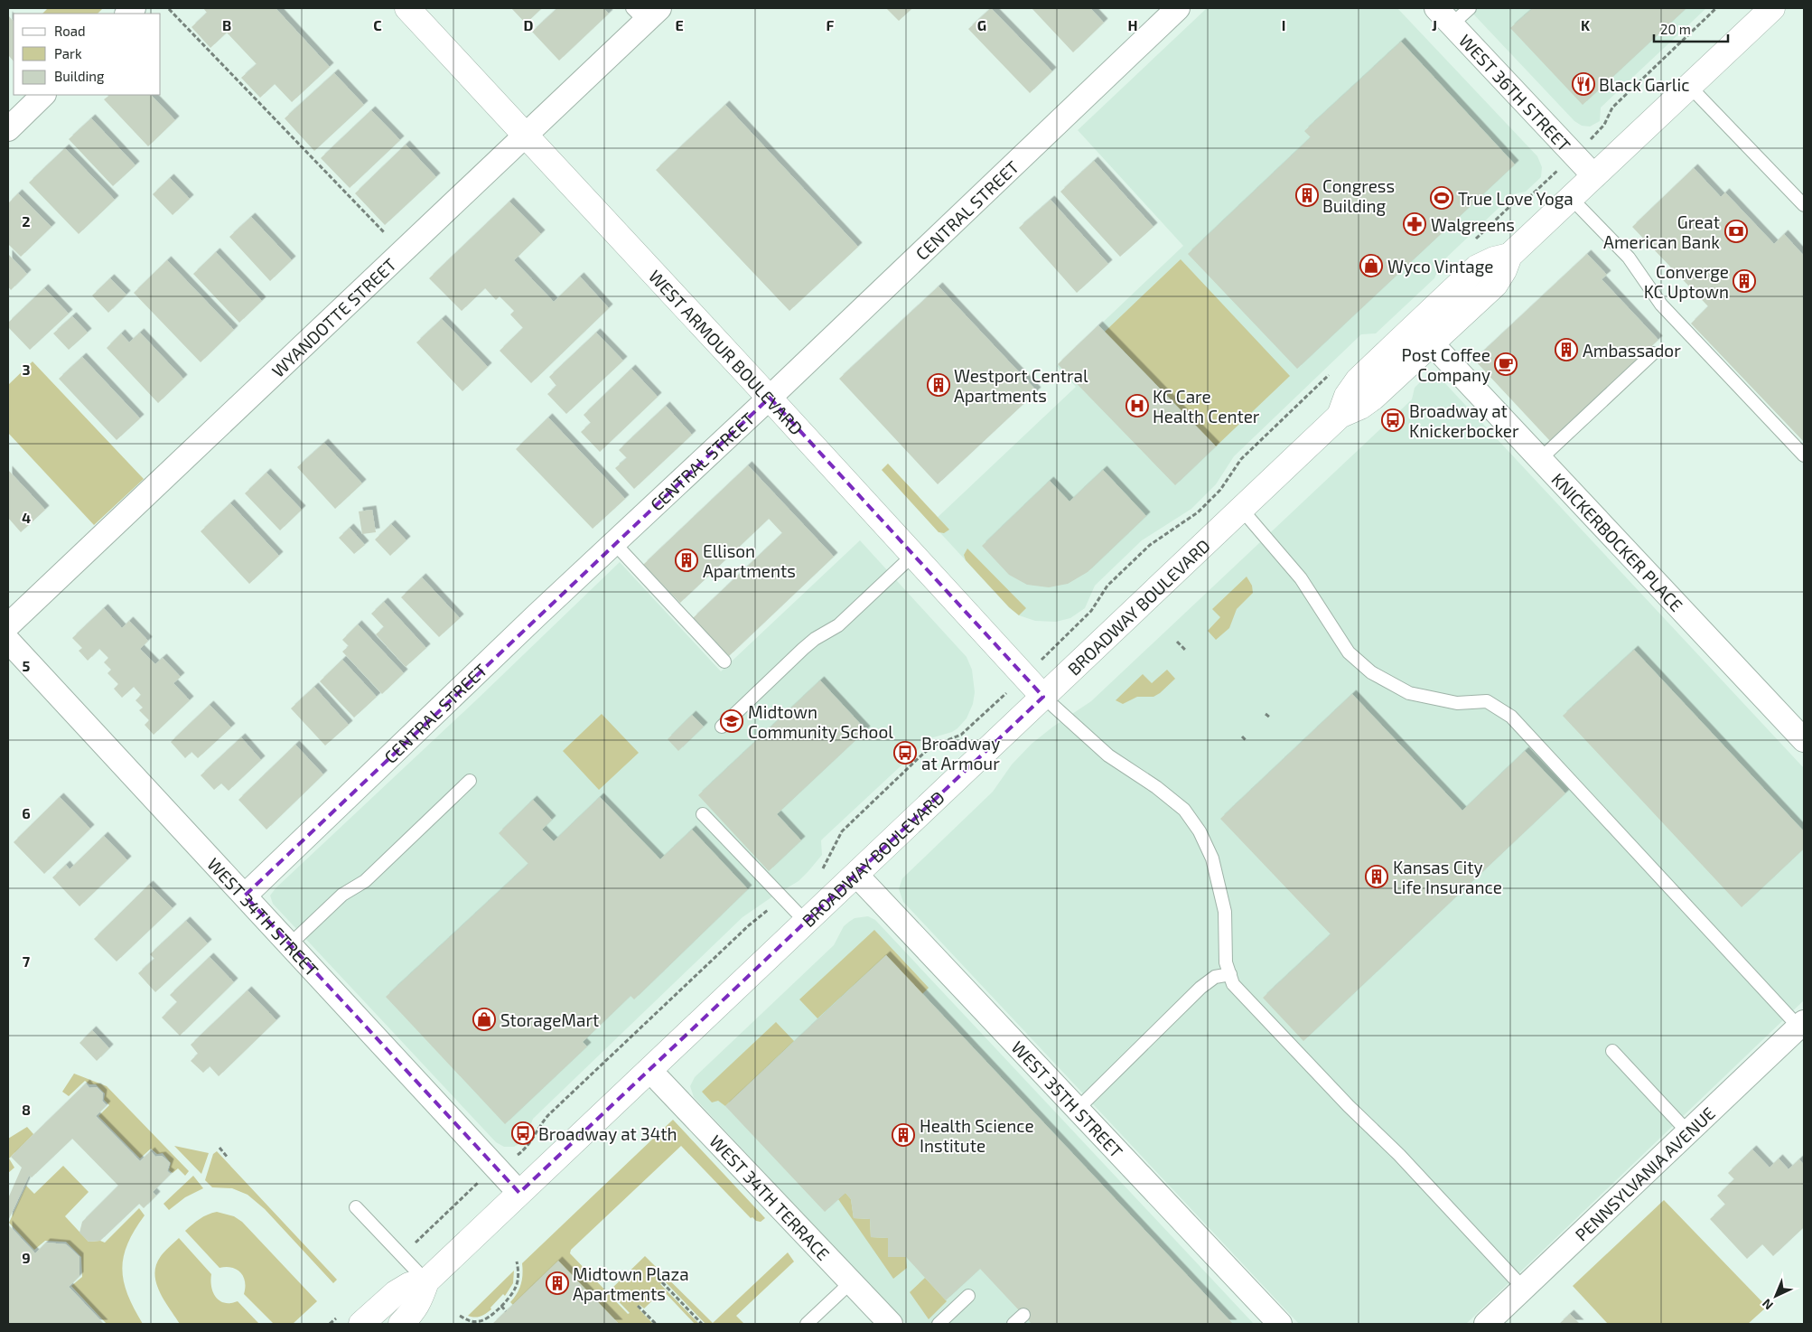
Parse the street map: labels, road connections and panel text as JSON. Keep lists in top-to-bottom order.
{
  "streets": {
    "main road": ["WEST ARMOUR BOULEVARD", "BROADWAY BOULEVARD"],
    "street": [
      "WEST 36TH STREET",
      "CENTRAL STREET",
      "WYANDOTTE STREET",
      "KNICKERBOCKER PLACE",
      "WEST 34TH STREET",
      "WEST 35TH STREET",
      "PENNSYLVANIA AVENUE",
      "WEST 34TH TERRACE"
    ]
  },
  "crossings": [
    ["WEST 36TH STREET", "BROADWAY BOULEVARD"],
    ["CENTRAL STREET", "WEST ARMOUR BOULEVARD"],
    ["CENTRAL STREET", "WEST 34TH STREET"],
    ["WYANDOTTE STREET", "WEST ARMOUR BOULEVARD"],
    ["WEST ARMOUR BOULEVARD", "BROADWAY BOULEVARD"],
    ["KNICKERBOCKER PLACE", "BROADWAY BOULEVARD"],
    ["BROADWAY BOULEVARD", "WEST 34TH STREET"],
    ["BROADWAY BOULEVARD", "WEST 35TH STREET"],
    ["BROADWAY BOULEVARD", "WEST 34TH TERRACE"]
  ],
  "places": {
    "restaurant": ["Black Garlic"],
    "building": [
      "Congress Building",
      "Converge KC Uptown",
      "Ambassador",
      "Westport Central Apartments",
      "Ellison Apartments",
      "Kansas City Life Insurance",
      "Health Science Institute",
      "Midtown Plaza Apartments"
    ],
    "sports": ["True Love Yoga"],
    "pharmacy": ["Walgreens"],
    "bank": ["Great American Bank"],
    "shop": ["Wyco Vintage", "StorageMart"],
    "cafe": ["Post Coffee Company"],
    "hospital": ["KC Care Health Center"],
    "bus stop": ["Broadway at Knickerbocker", "Broadway at Armour", "Broadway at 34th"],
    "school or university": ["Midtown Community School"]
  },
  "legend": ["Road", "Park", "Building"],
  "scale_bar": "20 m",
  "north": "bottom left",
  "grid": {
    "columns": [
      "B",
      "C",
      "D",
      "E",
      "F",
      "G",
      "H",
      "I",
      "J",
      "K"
    ],
    "rows": [
      "2",
      "3",
      "4",
      "5",
      "6",
      "7",
      "8",
      "9"
    ]
  }
}
